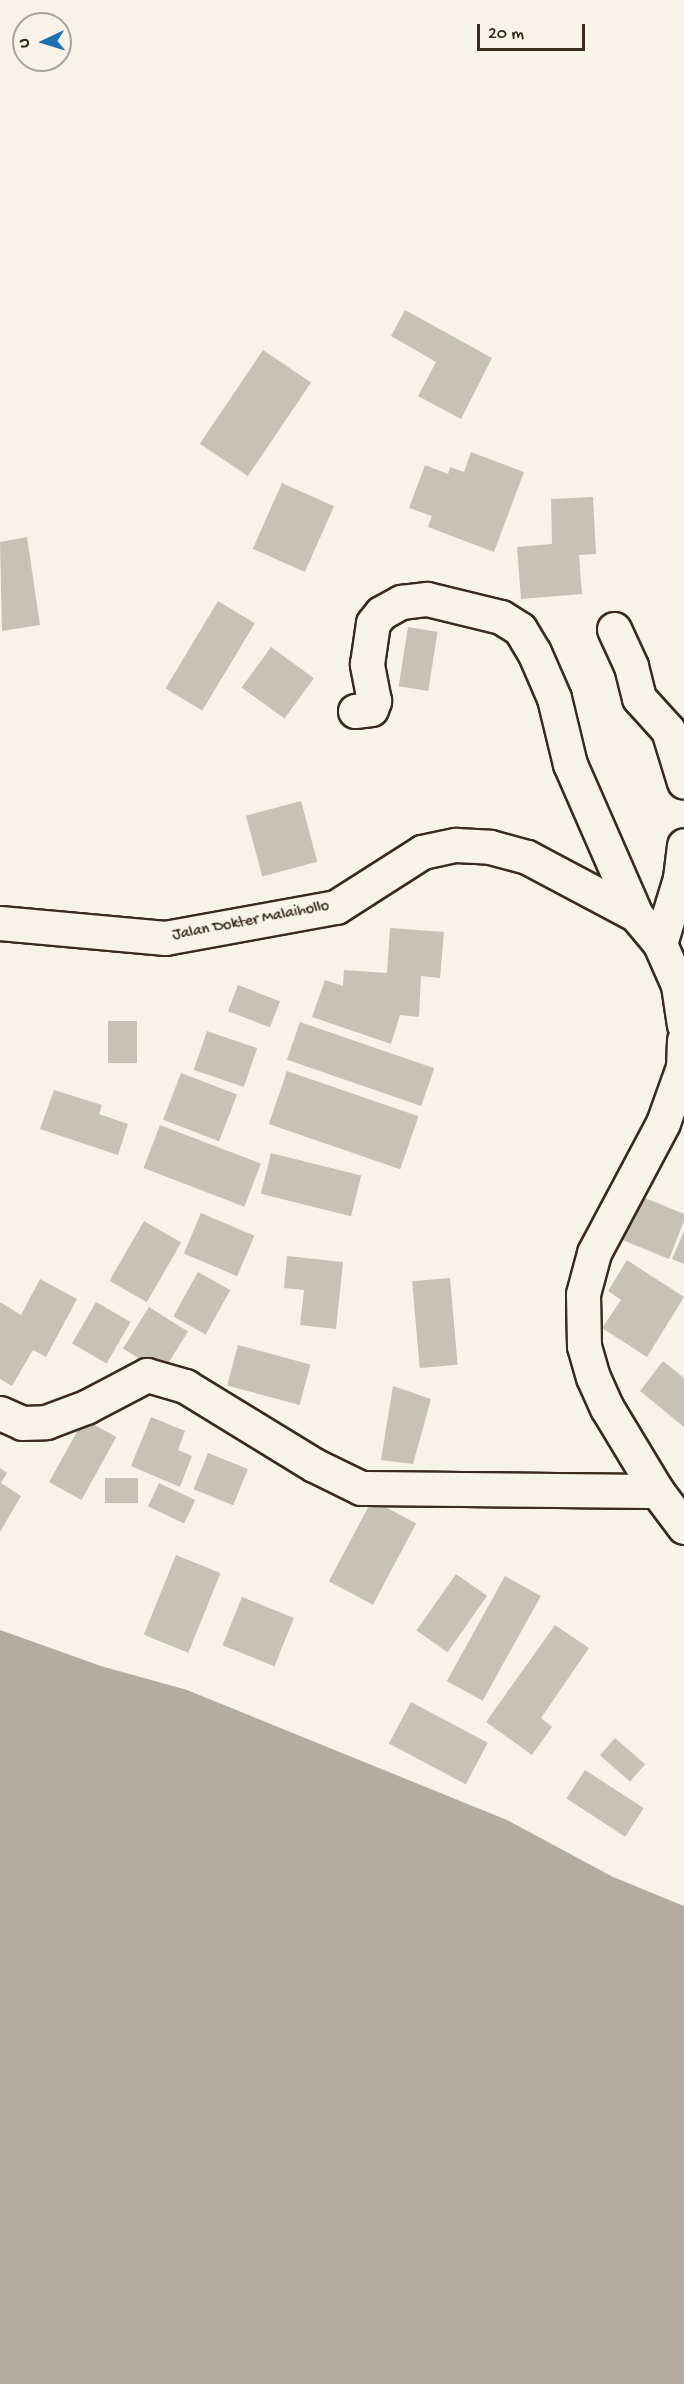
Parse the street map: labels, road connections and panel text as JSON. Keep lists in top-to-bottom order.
{
  "streets": {
    "street": ["Jalan Dokter Malaihollo"]
  },
  "scale_bar": "20 m",
  "north": "left"
}
